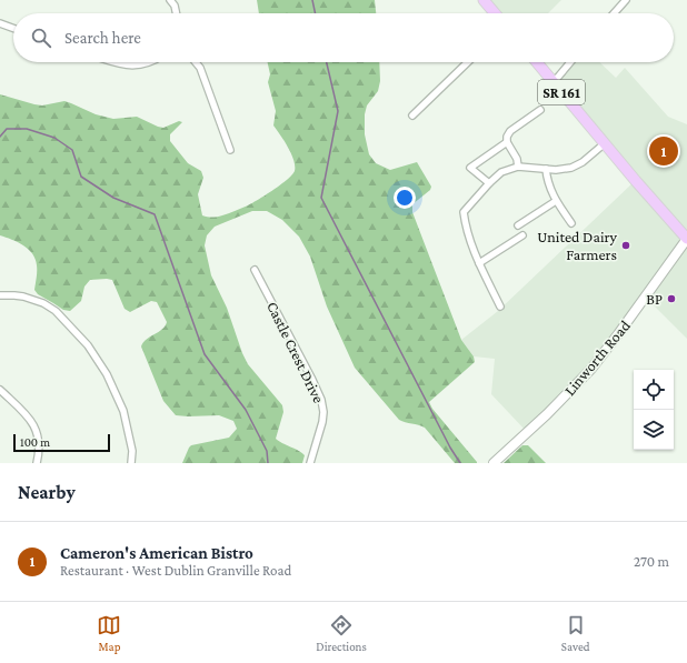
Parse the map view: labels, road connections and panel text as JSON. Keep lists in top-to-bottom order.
{
  "streets": {
    "main road": ["SR 161", "Linworth Road"],
    "street": ["Castle Crest Drive"]
  },
  "crossings": [
    ["SR 161", "Linworth Road"]
  ],
  "places": ["United Dairy Farmers", "BP"],
  "scale_bar": "100 m",
  "page": {
    "search": "Search here",
    "pins": "1",
    "scale": "100 m",
    "heading": "Nearby",
    "list": [
      {
        "mark": "1",
        "name": "Cameron's American Bistro",
        "note": "Restaurant · West Dublin Granville Road",
        "value": "270 m"
      }
    ],
    "nav": ["Map", "Directions", "Saved"]
  }
}
